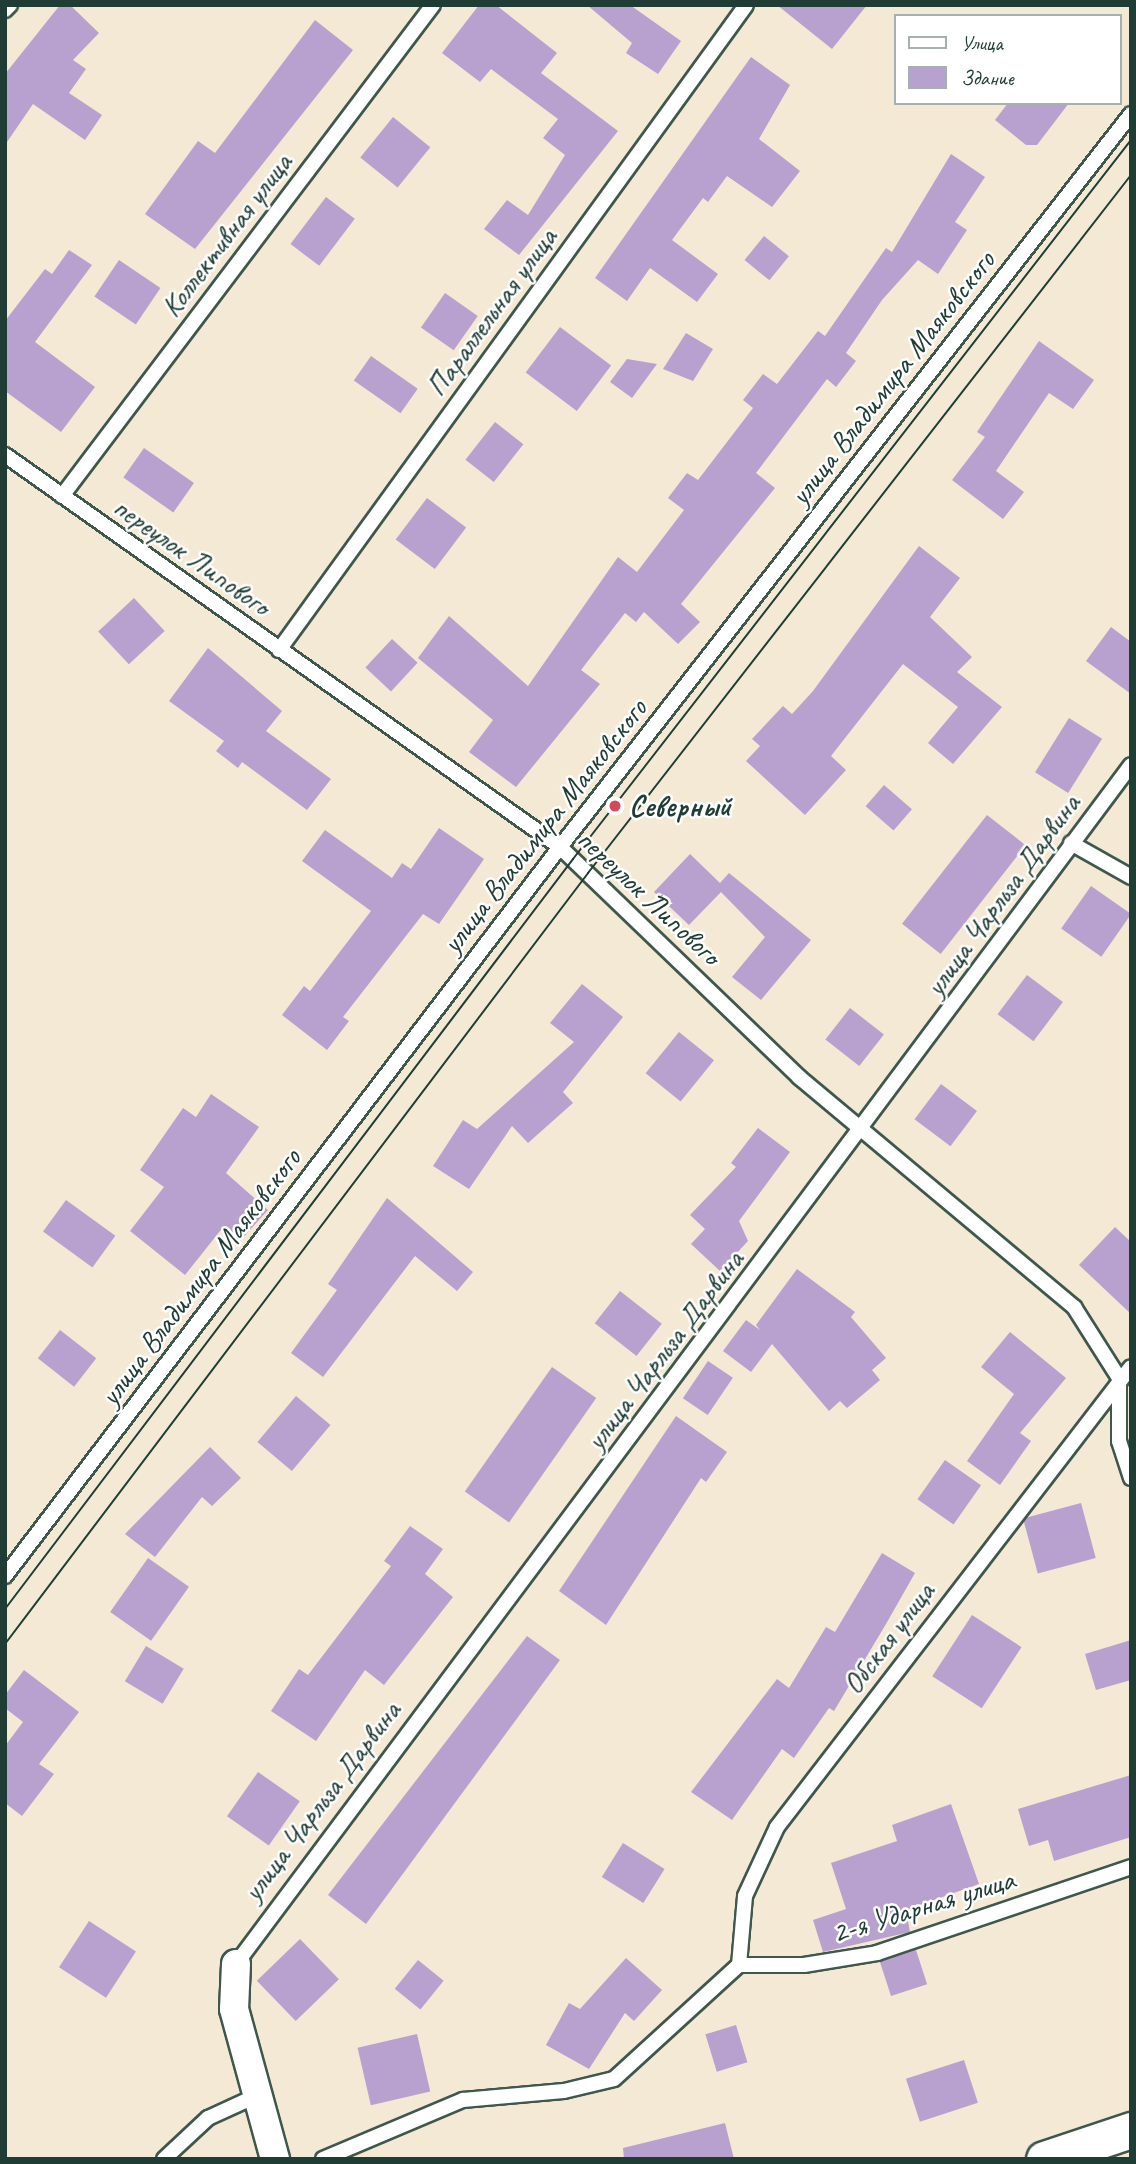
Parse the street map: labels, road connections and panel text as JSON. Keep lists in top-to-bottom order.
{
  "streets": {
    "lane": [
      "Коллективная улица",
      "Параллельная улица",
      "улица Владимира Маяковского",
      "переулок Липового",
      "улица Чарльза Дарвина",
      "Обская улица",
      "2-я Ударная улица"
    ]
  },
  "crossings": [
    ["Коллективная улица", "переулок Липового"],
    ["Параллельная улица", "переулок Липового"],
    ["улица Владимира Маяковского", "переулок Липового"],
    ["переулок Липового", "улица Чарльза Дарвина"],
    ["переулок Липового", "Обская улица"],
    ["Обская улица", "2-я Ударная улица"]
  ],
  "places": ["Северный"],
  "legend": ["Улица", "Здание"]
}
